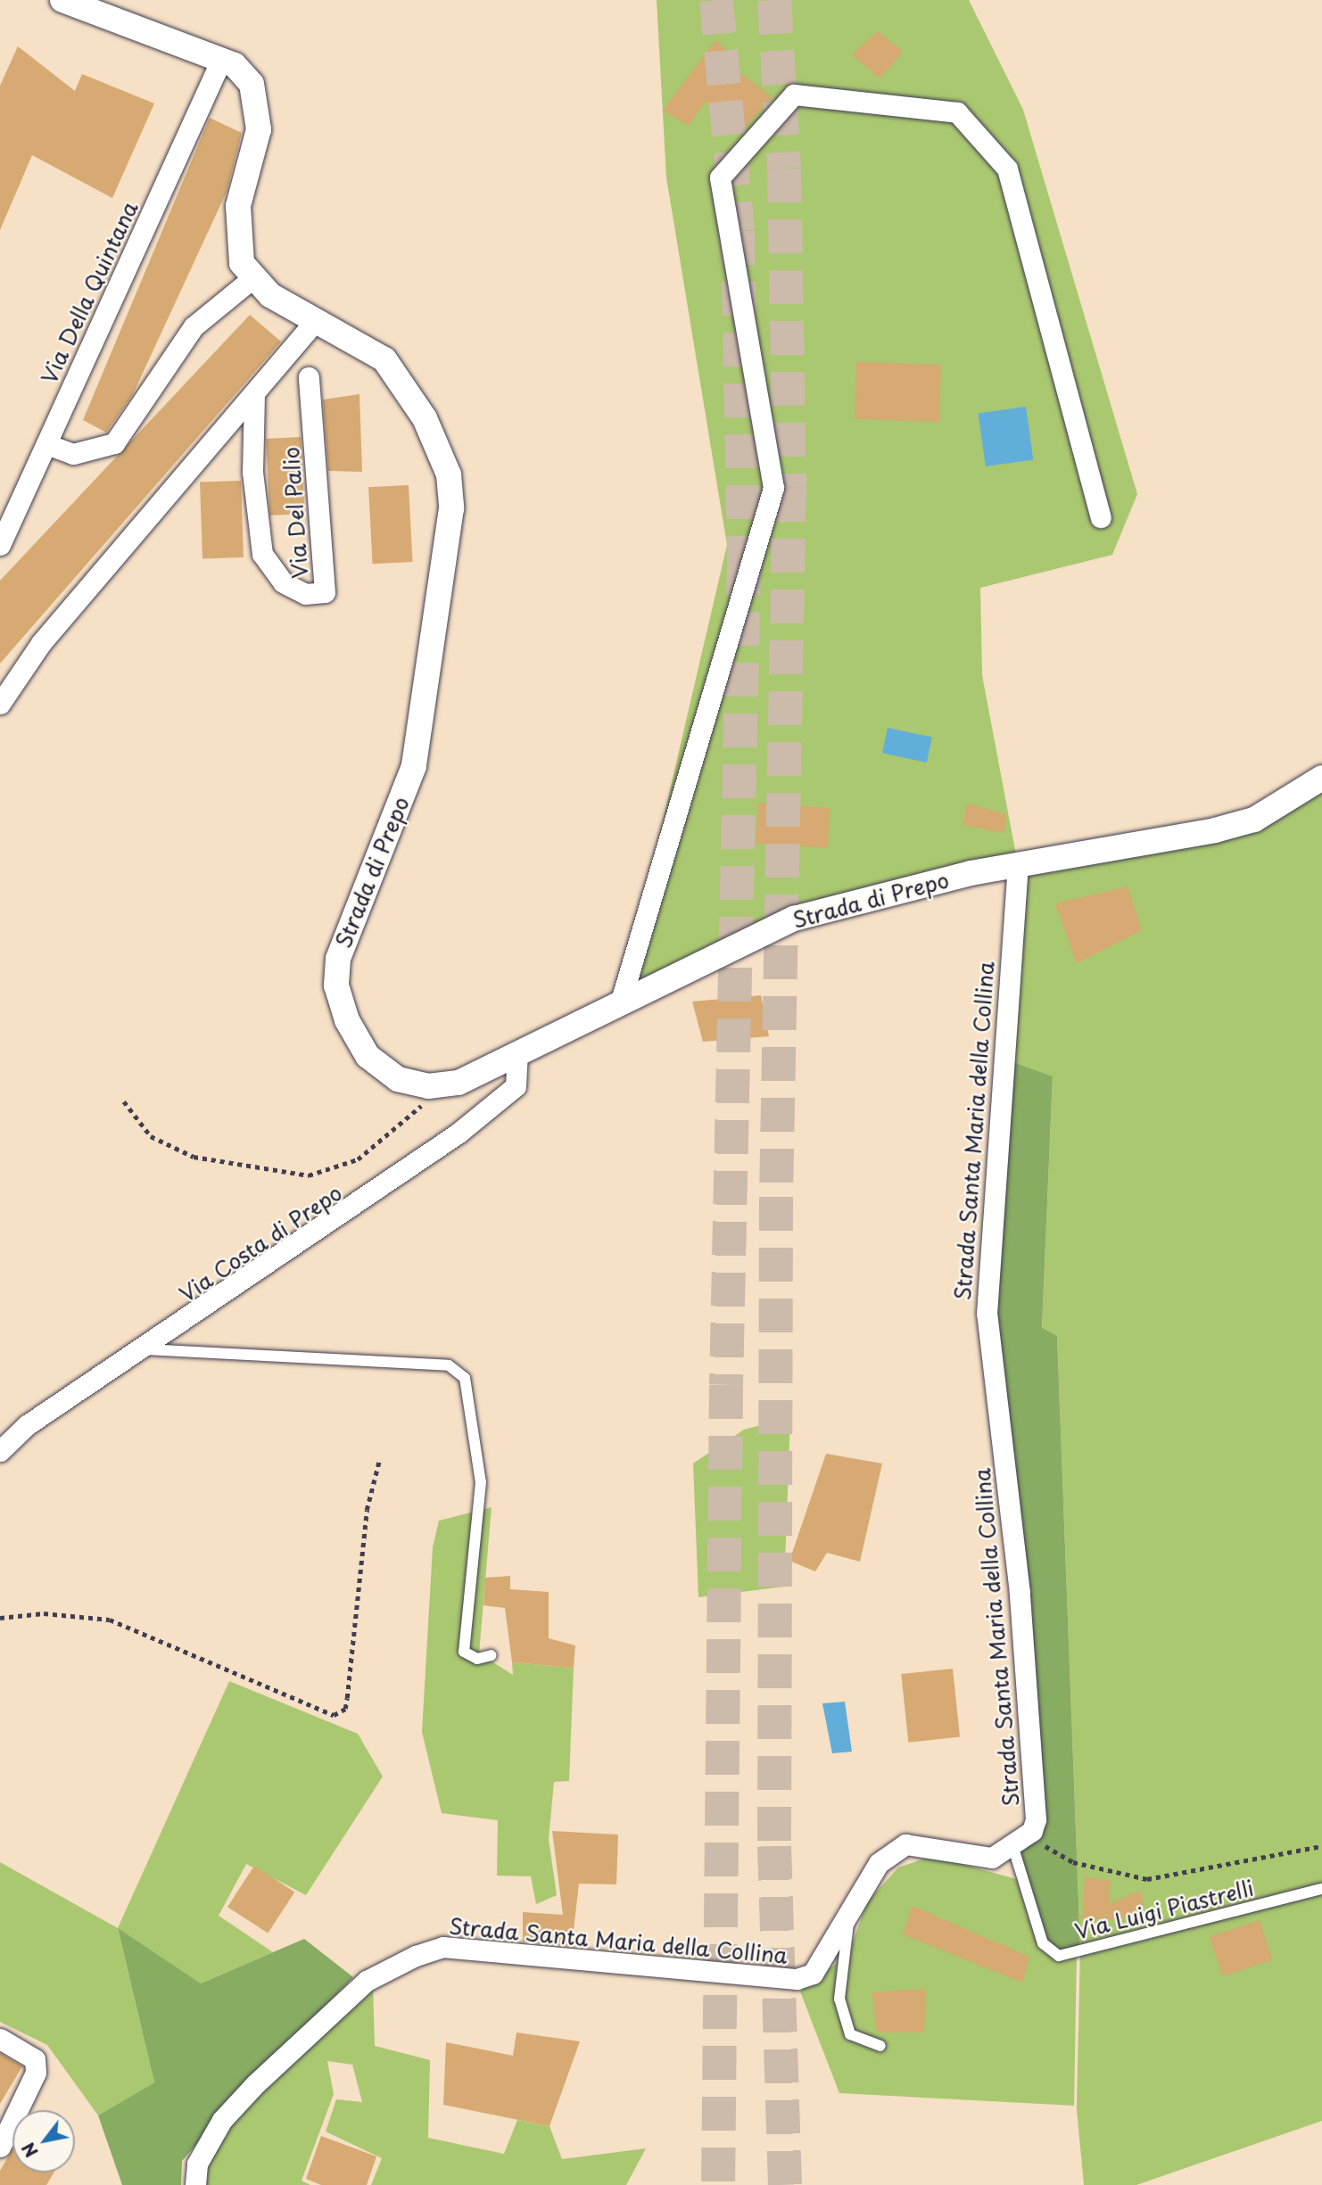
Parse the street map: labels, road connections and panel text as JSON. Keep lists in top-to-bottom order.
{
  "streets": {
    "street": [
      "Via Della Quintana",
      "Via Del Palio",
      "Strada di Prepo",
      "Strada Santa Maria della Collina",
      "Via Costa di Prepo"
    ],
    "lane": ["Via Luigi Piastrelli"]
  },
  "crossings": [
    ["Strada di Prepo", "Strada Santa Maria della Collina"],
    ["Strada di Prepo", "Via Costa di Prepo"],
    ["Strada Santa Maria della Collina", "Via Luigi Piastrelli"]
  ],
  "north": "bottom left"
}
